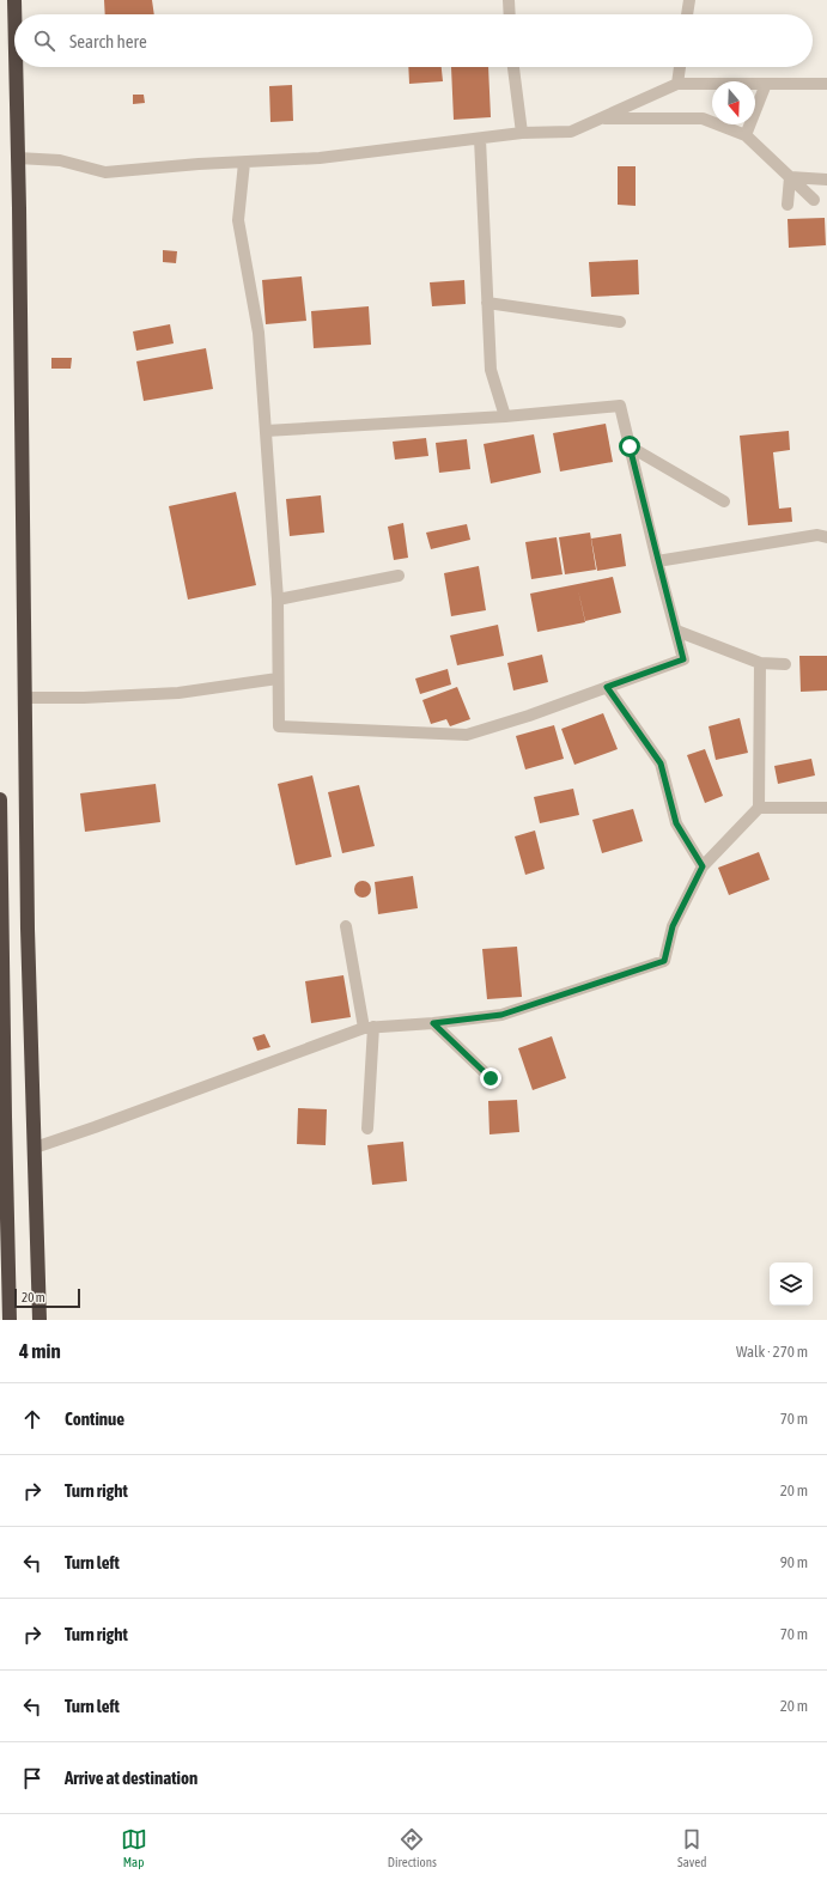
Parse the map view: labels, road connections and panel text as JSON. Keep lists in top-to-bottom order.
{
  "scale_bar": "20 m",
  "north": "bottom",
  "page": {
    "search": "Search here",
    "scale": "20 m",
    "heading": ["4 min", "Walk · 270 m"],
    "list": [
      ["Continue", "70 m"],
      ["Turn right", "20 m"],
      ["Turn left", "90 m"],
      ["Turn right", "70 m"],
      ["Turn left", "20 m"],
      "Arrive at destination"
    ],
    "nav": ["Map", "Directions", "Saved"]
  }
}
